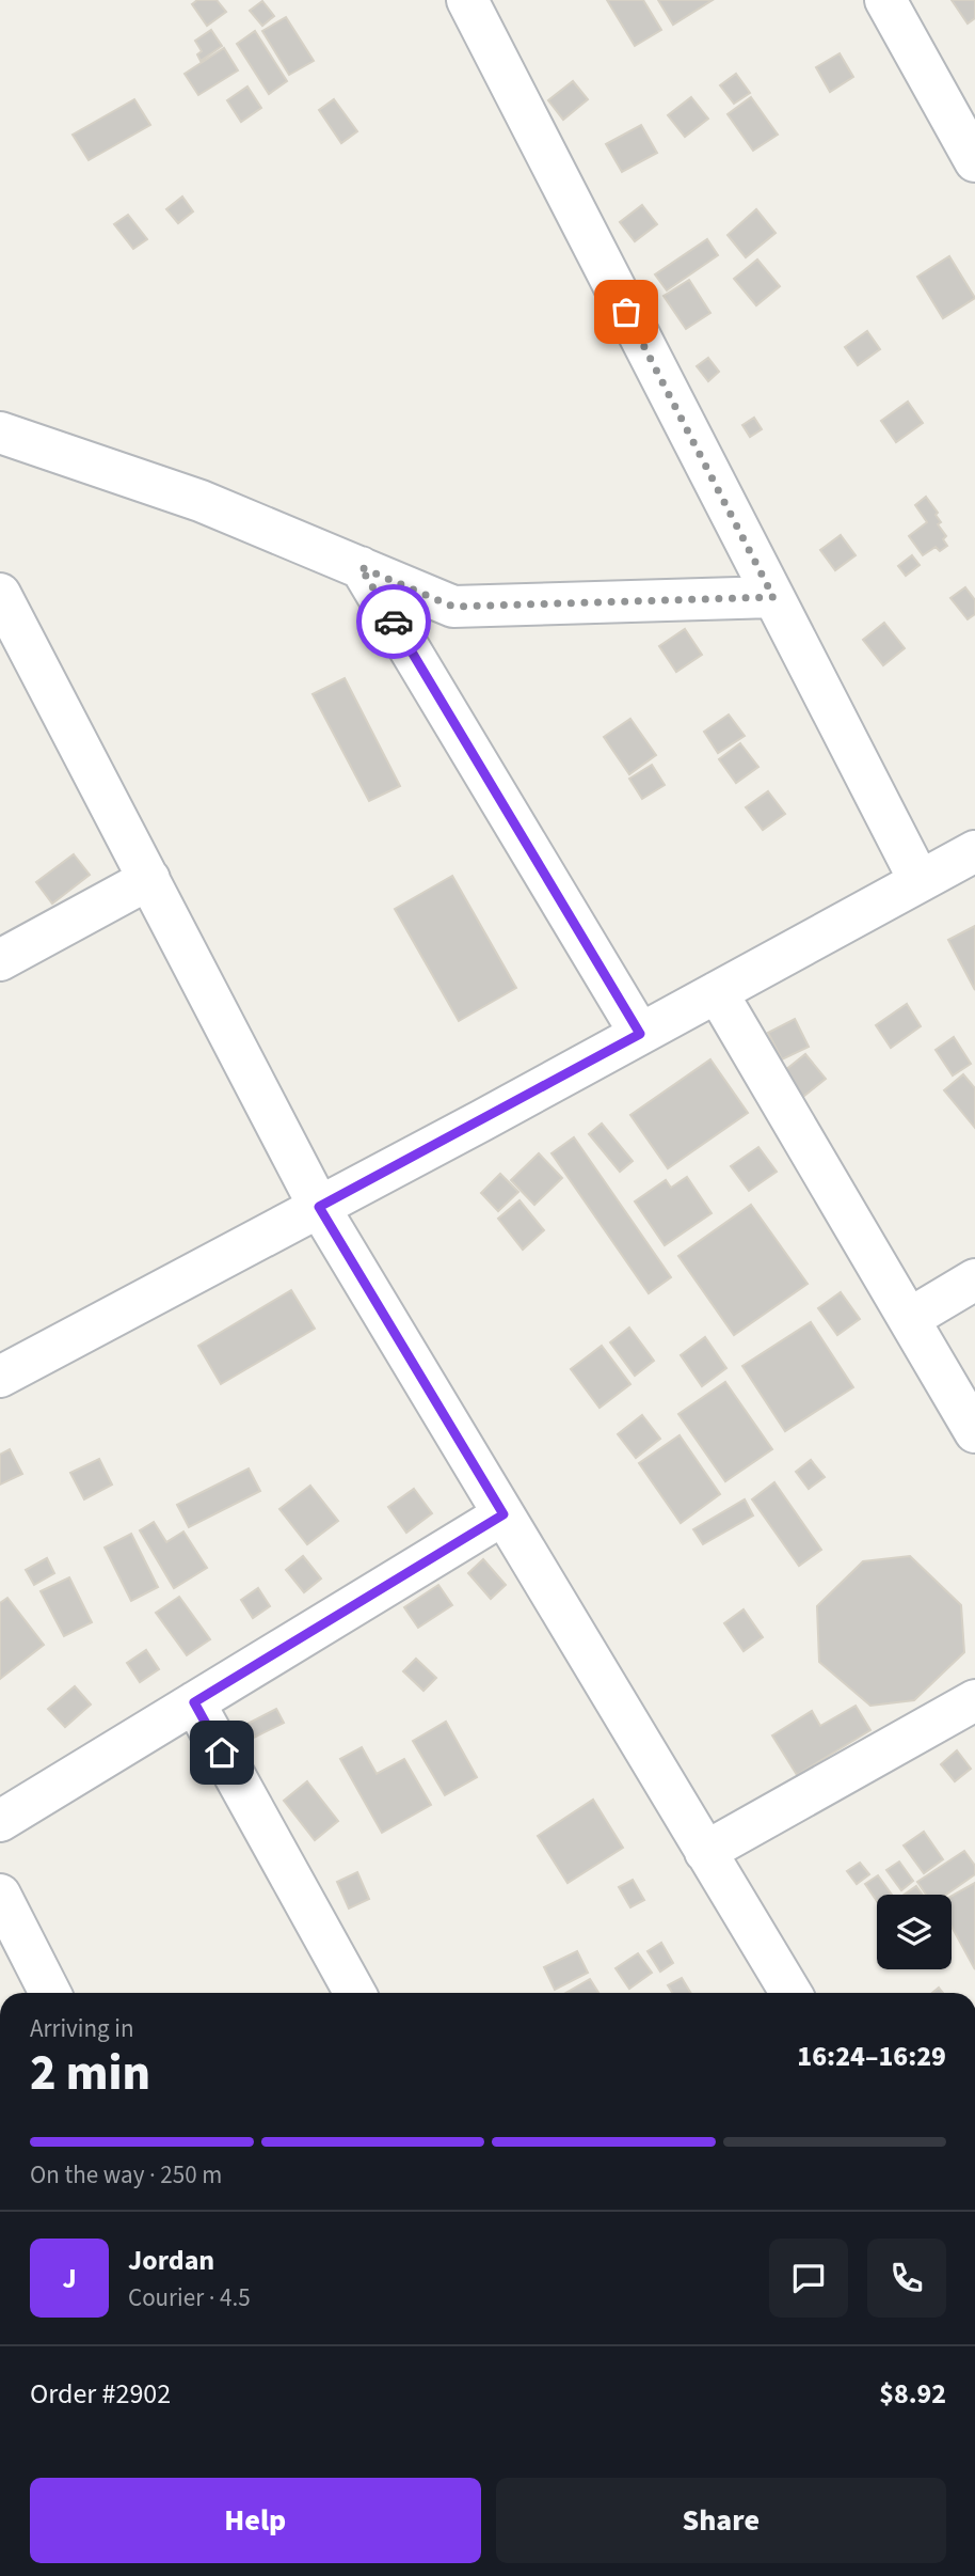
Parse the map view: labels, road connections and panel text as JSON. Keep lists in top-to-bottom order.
{
  "page": {
    "heading": ["2 min", "Arriving in", "16:24–16:29"],
    "panel": [
      "Jordan",
      "Courier · 4.5",
      "Order #2902",
      "$8.92"
    ],
    "bar": "On the way · 250 m",
    "round": "J",
    "buttons": ["Help", "Share"]
  }
}
